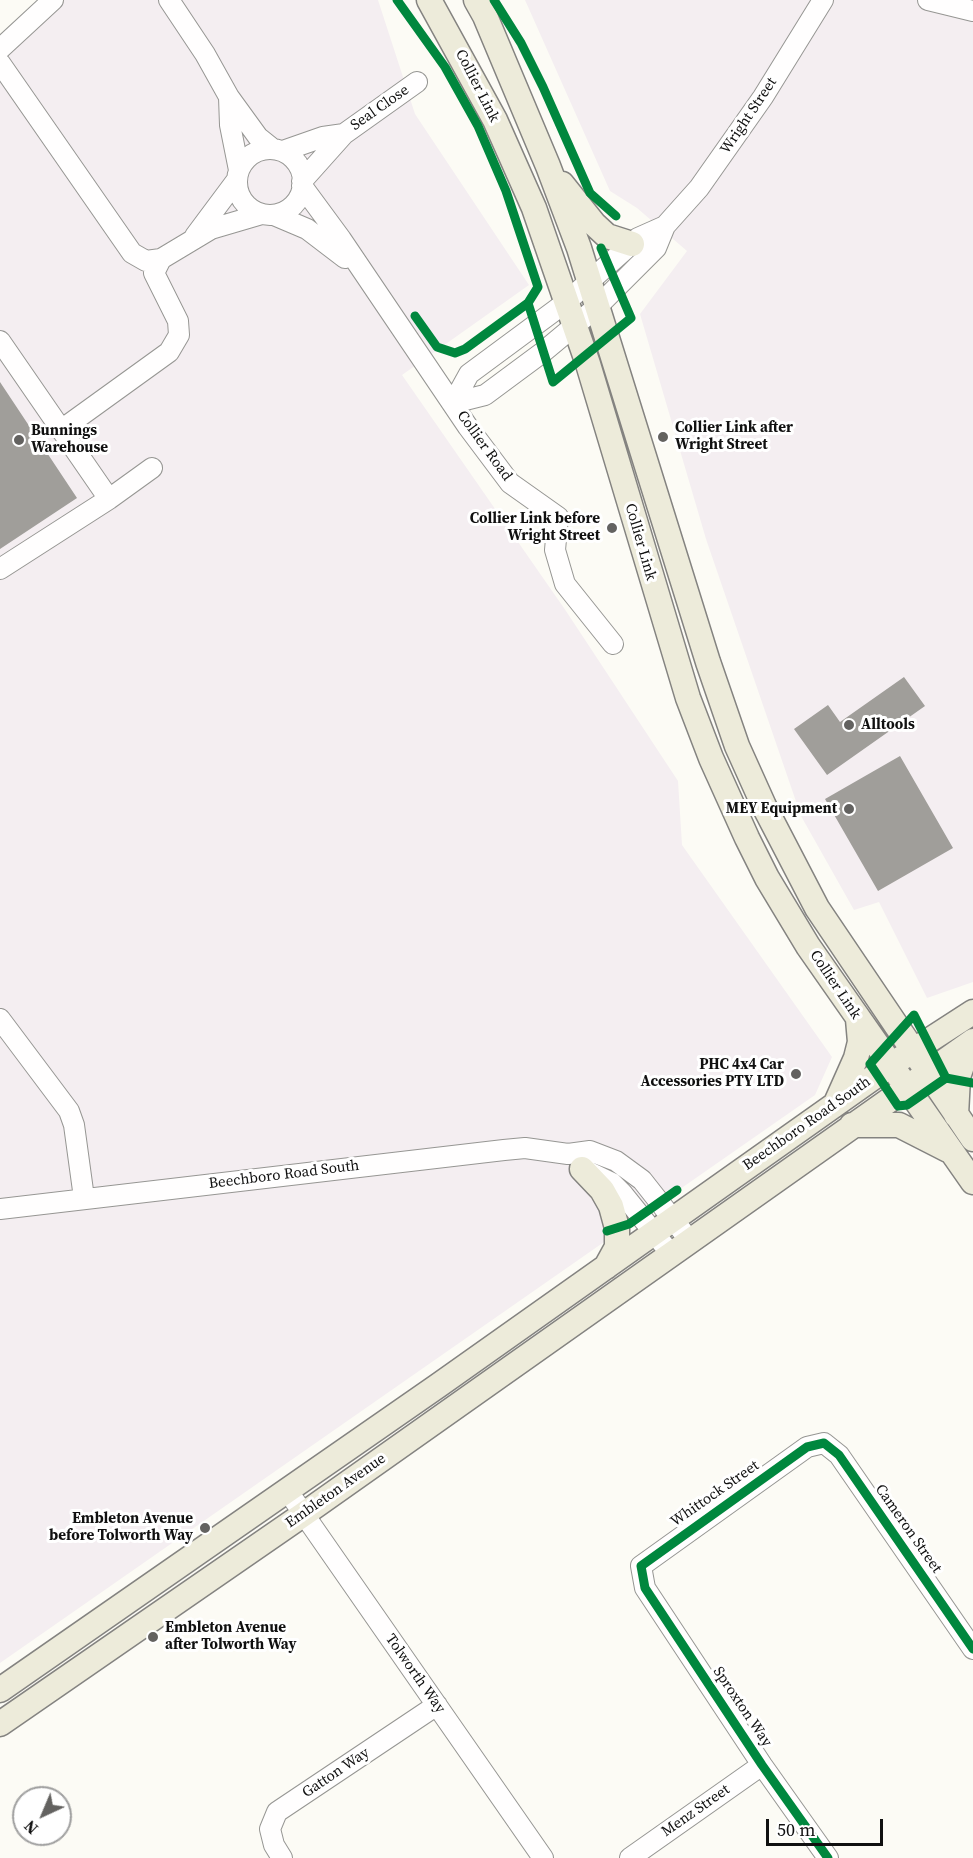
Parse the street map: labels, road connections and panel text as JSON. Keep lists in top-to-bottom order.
{
  "streets": {
    "main road": ["Collier Link", "Beechboro Road South", "Embleton Avenue"],
    "street": [
      "Seal Close",
      "Wright Street",
      "Collier Road",
      "Whittock Street",
      "Cameron Street",
      "Tolworth Way",
      "Sproxton Way",
      "Gatton Way",
      "Menz Street"
    ]
  },
  "crossings": [
    ["Collier Link", "Wright Street"],
    ["Collier Link", "Beechboro Road South"],
    ["Seal Close", "Collier Road"],
    ["Wright Street", "Collier Road"],
    ["Beechboro Road South", "Embleton Avenue"],
    ["Embleton Avenue", "Tolworth Way"],
    ["Whittock Street", "Cameron Street"],
    ["Whittock Street", "Sproxton Way"],
    ["Tolworth Way", "Gatton Way"],
    ["Sproxton Way", "Menz Street"]
  ],
  "places": [
    "Collier Link after Wright Street",
    "Bunnings Warehouse",
    "Collier Link before Wright Street",
    "Alltools",
    "MEY Equipment",
    "PHC 4x4 Car Accessories PTY LTD",
    "Embleton Avenue before Tolworth Way",
    "Embleton Avenue after Tolworth Way"
  ],
  "scale_bar": "50 m",
  "north": "bottom left"
}
